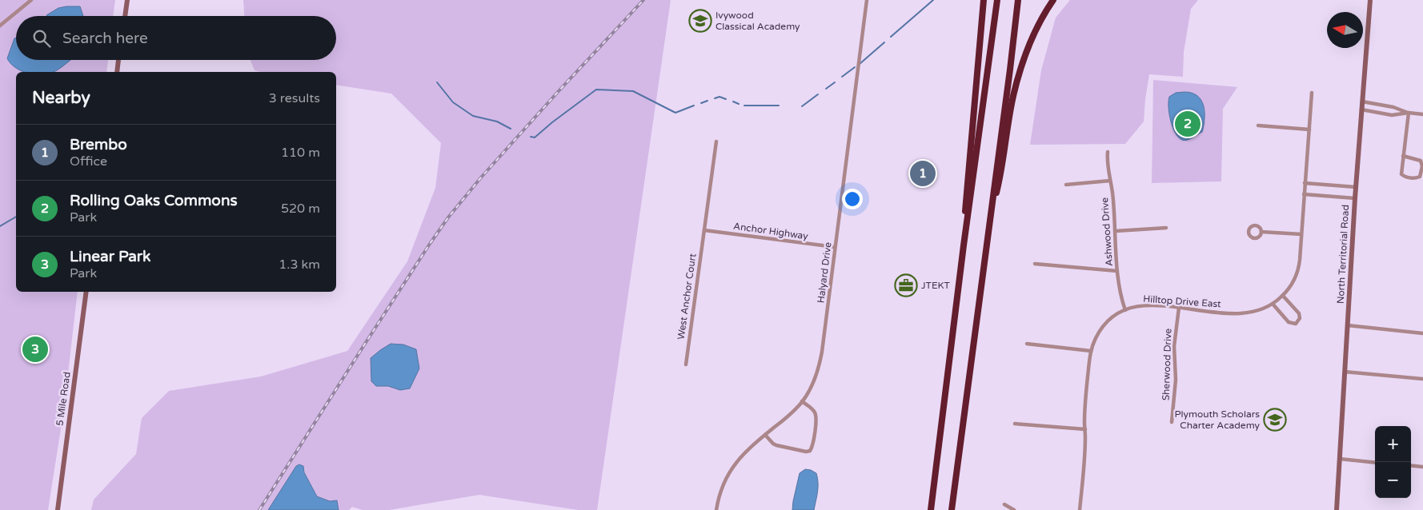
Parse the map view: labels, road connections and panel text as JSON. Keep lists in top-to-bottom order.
{
  "streets": {
    "main road": ["North Territorial Road", "5 Mile Road"],
    "street": [
      "Anchor Highway",
      "Ashwood Drive",
      "Halyard Drive",
      "West Anchor Court",
      "Hilltop Drive East",
      "Sherwood Drive"
    ]
  },
  "crossings": [
    ["Anchor Highway", "Halyard Drive"],
    ["Anchor Highway", "West Anchor Court"],
    ["Ashwood Drive", "Hilltop Drive East"],
    ["Hilltop Drive East", "Sherwood Drive"]
  ],
  "places": {
    "school or university": ["Ivywood Classical Academy", "Plymouth Scholars Charter Academy"],
    "office": ["JTEKT"]
  },
  "north": "left",
  "page": {
    "search": "Search here",
    "heading": ["Nearby", "3 results"],
    "pins": ["2", "1", "3"],
    "list": [
      {
        "mark": "1",
        "name": "Brembo",
        "note": "Office",
        "value": "110 m"
      },
      {
        "mark": "2",
        "name": "Rolling Oaks Commons",
        "note": "Park",
        "value": "520 m"
      },
      {
        "mark": "3",
        "name": "Linear Park",
        "note": "Park",
        "value": "1.3 km"
      }
    ],
    "map_buttons": ["+", "−"]
  }
}
